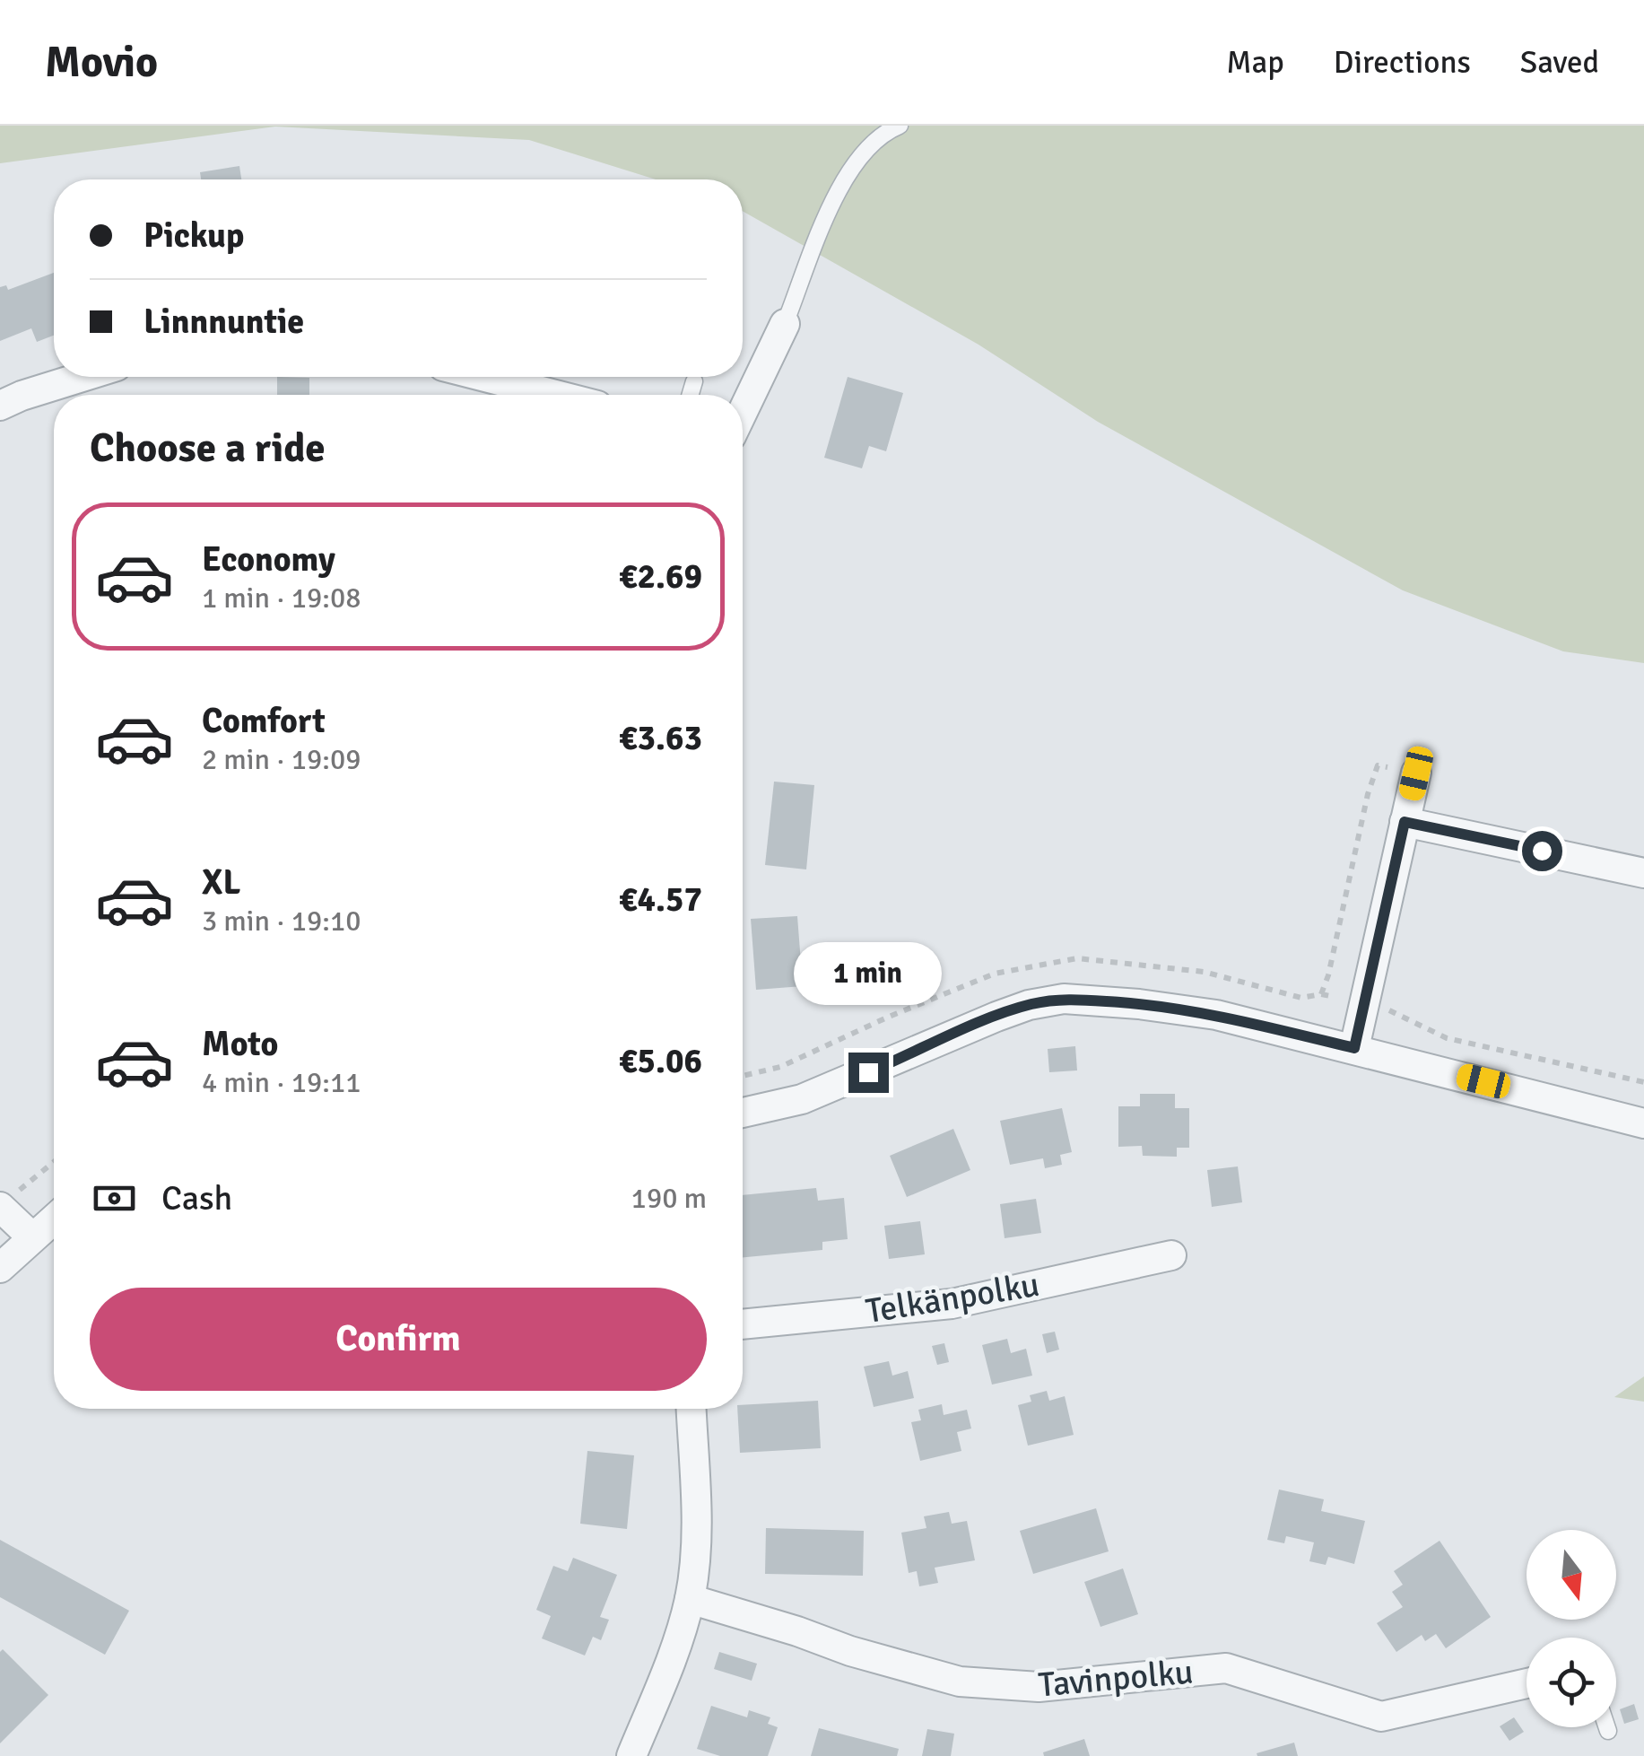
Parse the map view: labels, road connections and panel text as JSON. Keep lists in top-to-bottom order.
{
  "streets": {
    "street": ["Telkänpolku", "Tavinpolku"]
  },
  "north": "bottom",
  "page": {
    "header": "Movio",
    "nav": ["Map", "Directions", "Saved"],
    "banner": ["Pickup", "Linnnuntie"],
    "heading": "Choose a ride",
    "list": [
      {
        "name": "Economy",
        "note": "1 min · 19:08",
        "value": "€2.69"
      },
      {
        "name": "Comfort",
        "note": "2 min · 19:09",
        "value": "€3.63"
      },
      {
        "name": "XL",
        "note": "3 min · 19:10",
        "value": "€4.57"
      },
      {
        "name": "Moto",
        "note": "4 min · 19:11",
        "value": "€5.06"
      }
    ],
    "bubble": "1 min",
    "pay": ["Cash", "190 m"],
    "buttons": "Confirm"
  }
}
